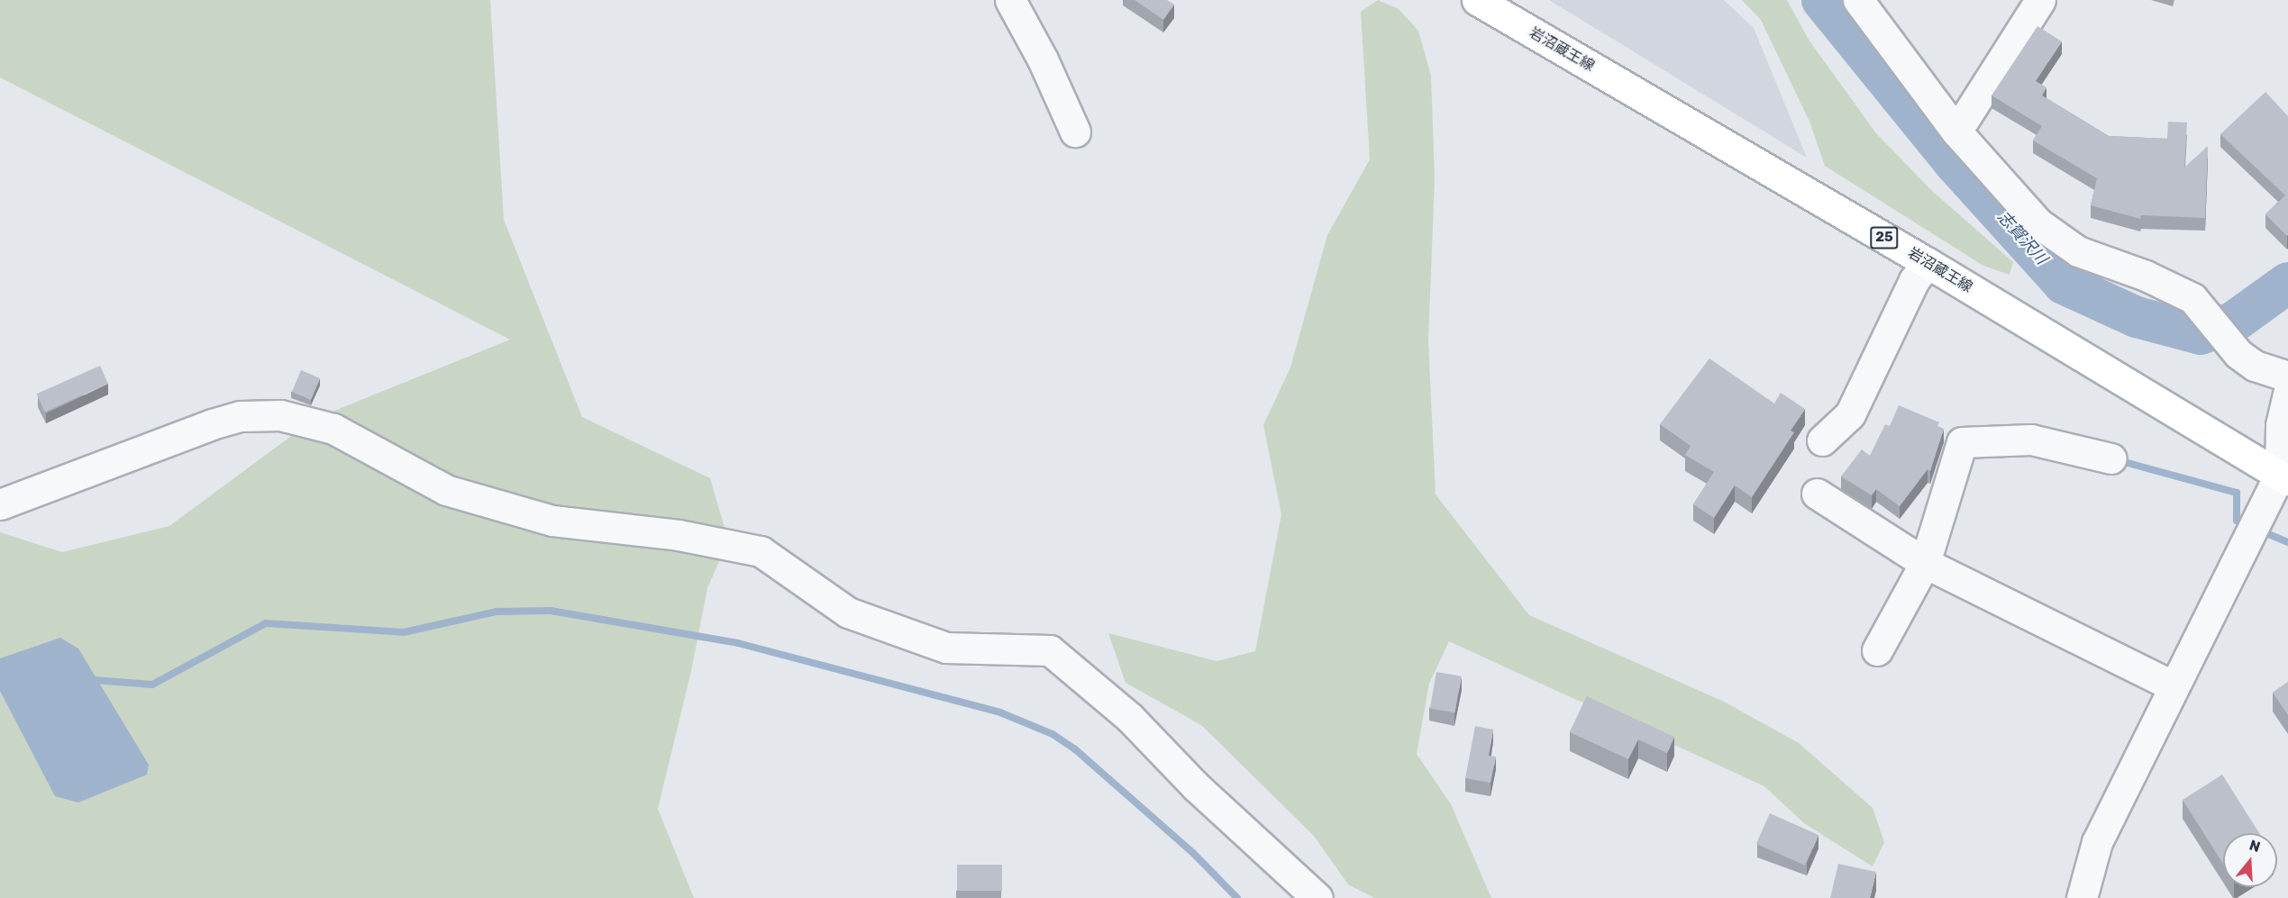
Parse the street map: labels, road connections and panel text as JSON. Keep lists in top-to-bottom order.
{
  "streets": {
    "main road": ["岩沼蔵王線", "25"]
  },
  "water": ["志賀沢川"],
  "north": "top"
}
